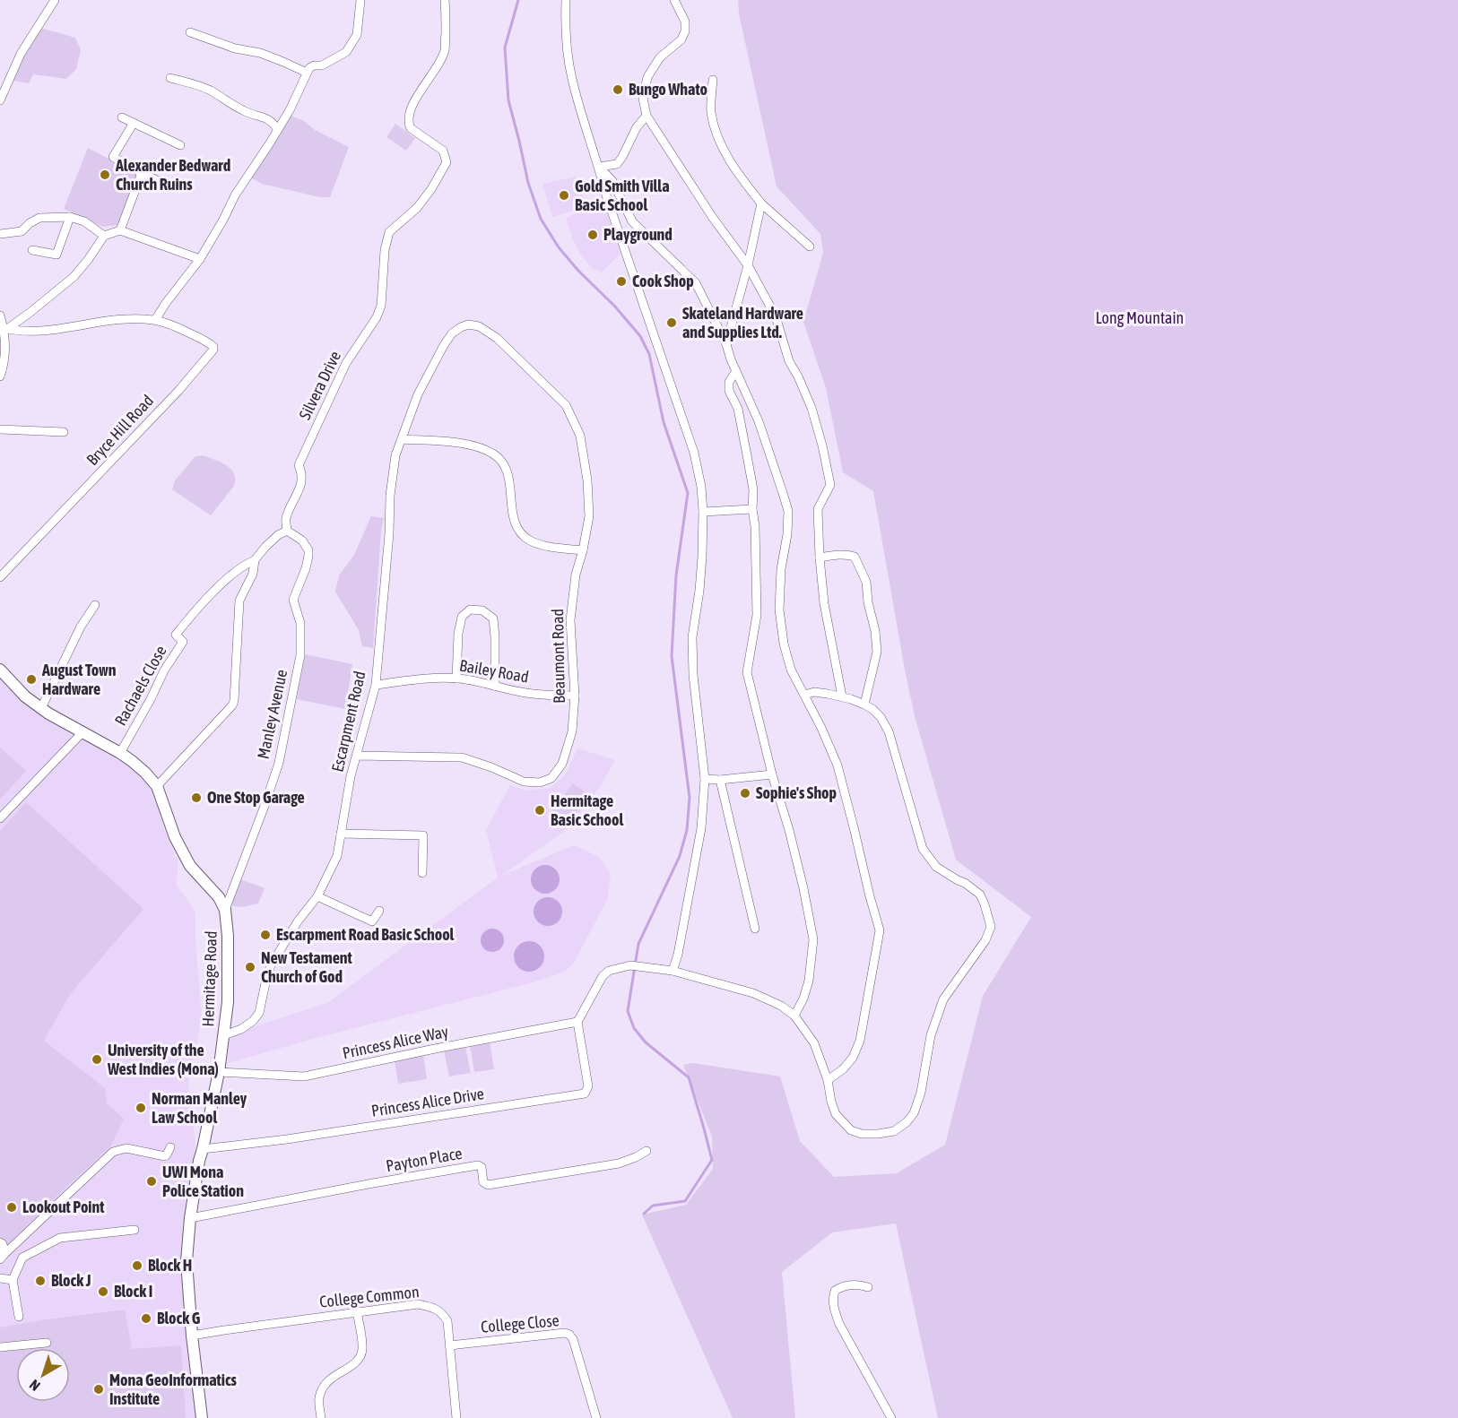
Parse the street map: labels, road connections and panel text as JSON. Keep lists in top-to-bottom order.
{
  "streets": {
    "street": [
      "Silvera Drive",
      "Bryce Hill Road",
      "Beaumont Road",
      "Bailey Road",
      "Rachaels Close",
      "Manley Avenue",
      "Escarpment Road",
      "Hermitage Road",
      "Princess Alice Way",
      "Princess Alice Drive",
      "Payton Place",
      "College Common",
      "College Close"
    ]
  },
  "crossings": [
    ["Silvera Drive", "Manley Avenue"],
    ["Beaumont Road", "Bailey Road"],
    ["Beaumont Road", "Escarpment Road"],
    ["Bailey Road", "Escarpment Road"],
    ["Rachaels Close", "Hermitage Road"],
    ["Manley Avenue", "Hermitage Road"],
    ["Escarpment Road", "Hermitage Road"],
    ["Hermitage Road", "Princess Alice Way"],
    ["Hermitage Road", "Princess Alice Drive"],
    ["Hermitage Road", "Payton Place"],
    ["Hermitage Road", "College Common"],
    ["Princess Alice Way", "Princess Alice Drive"],
    ["College Common", "College Close"]
  ],
  "parks": ["Long Mountain"],
  "places": [
    "Bungo Whato",
    "Alexander Bedward Church Ruins",
    "Gold Smith Villa Basic School",
    "Playground",
    "Cook Shop",
    "Skateland Hardware and Supplies Ltd.",
    "August Town Hardware",
    "Sophie's Shop",
    "One Stop Garage",
    "Hermitage Basic School",
    "Escarpment Road Basic School",
    "New Testament Church of God",
    "University of the West Indies (Mona)",
    "Norman Manley Law School",
    "UWI Mona Police Station",
    "Lookout Point",
    "Block H",
    "Block J",
    "Block I",
    "Block G",
    "Mona GeoInformatics Institute"
  ],
  "north": "bottom left"
}
